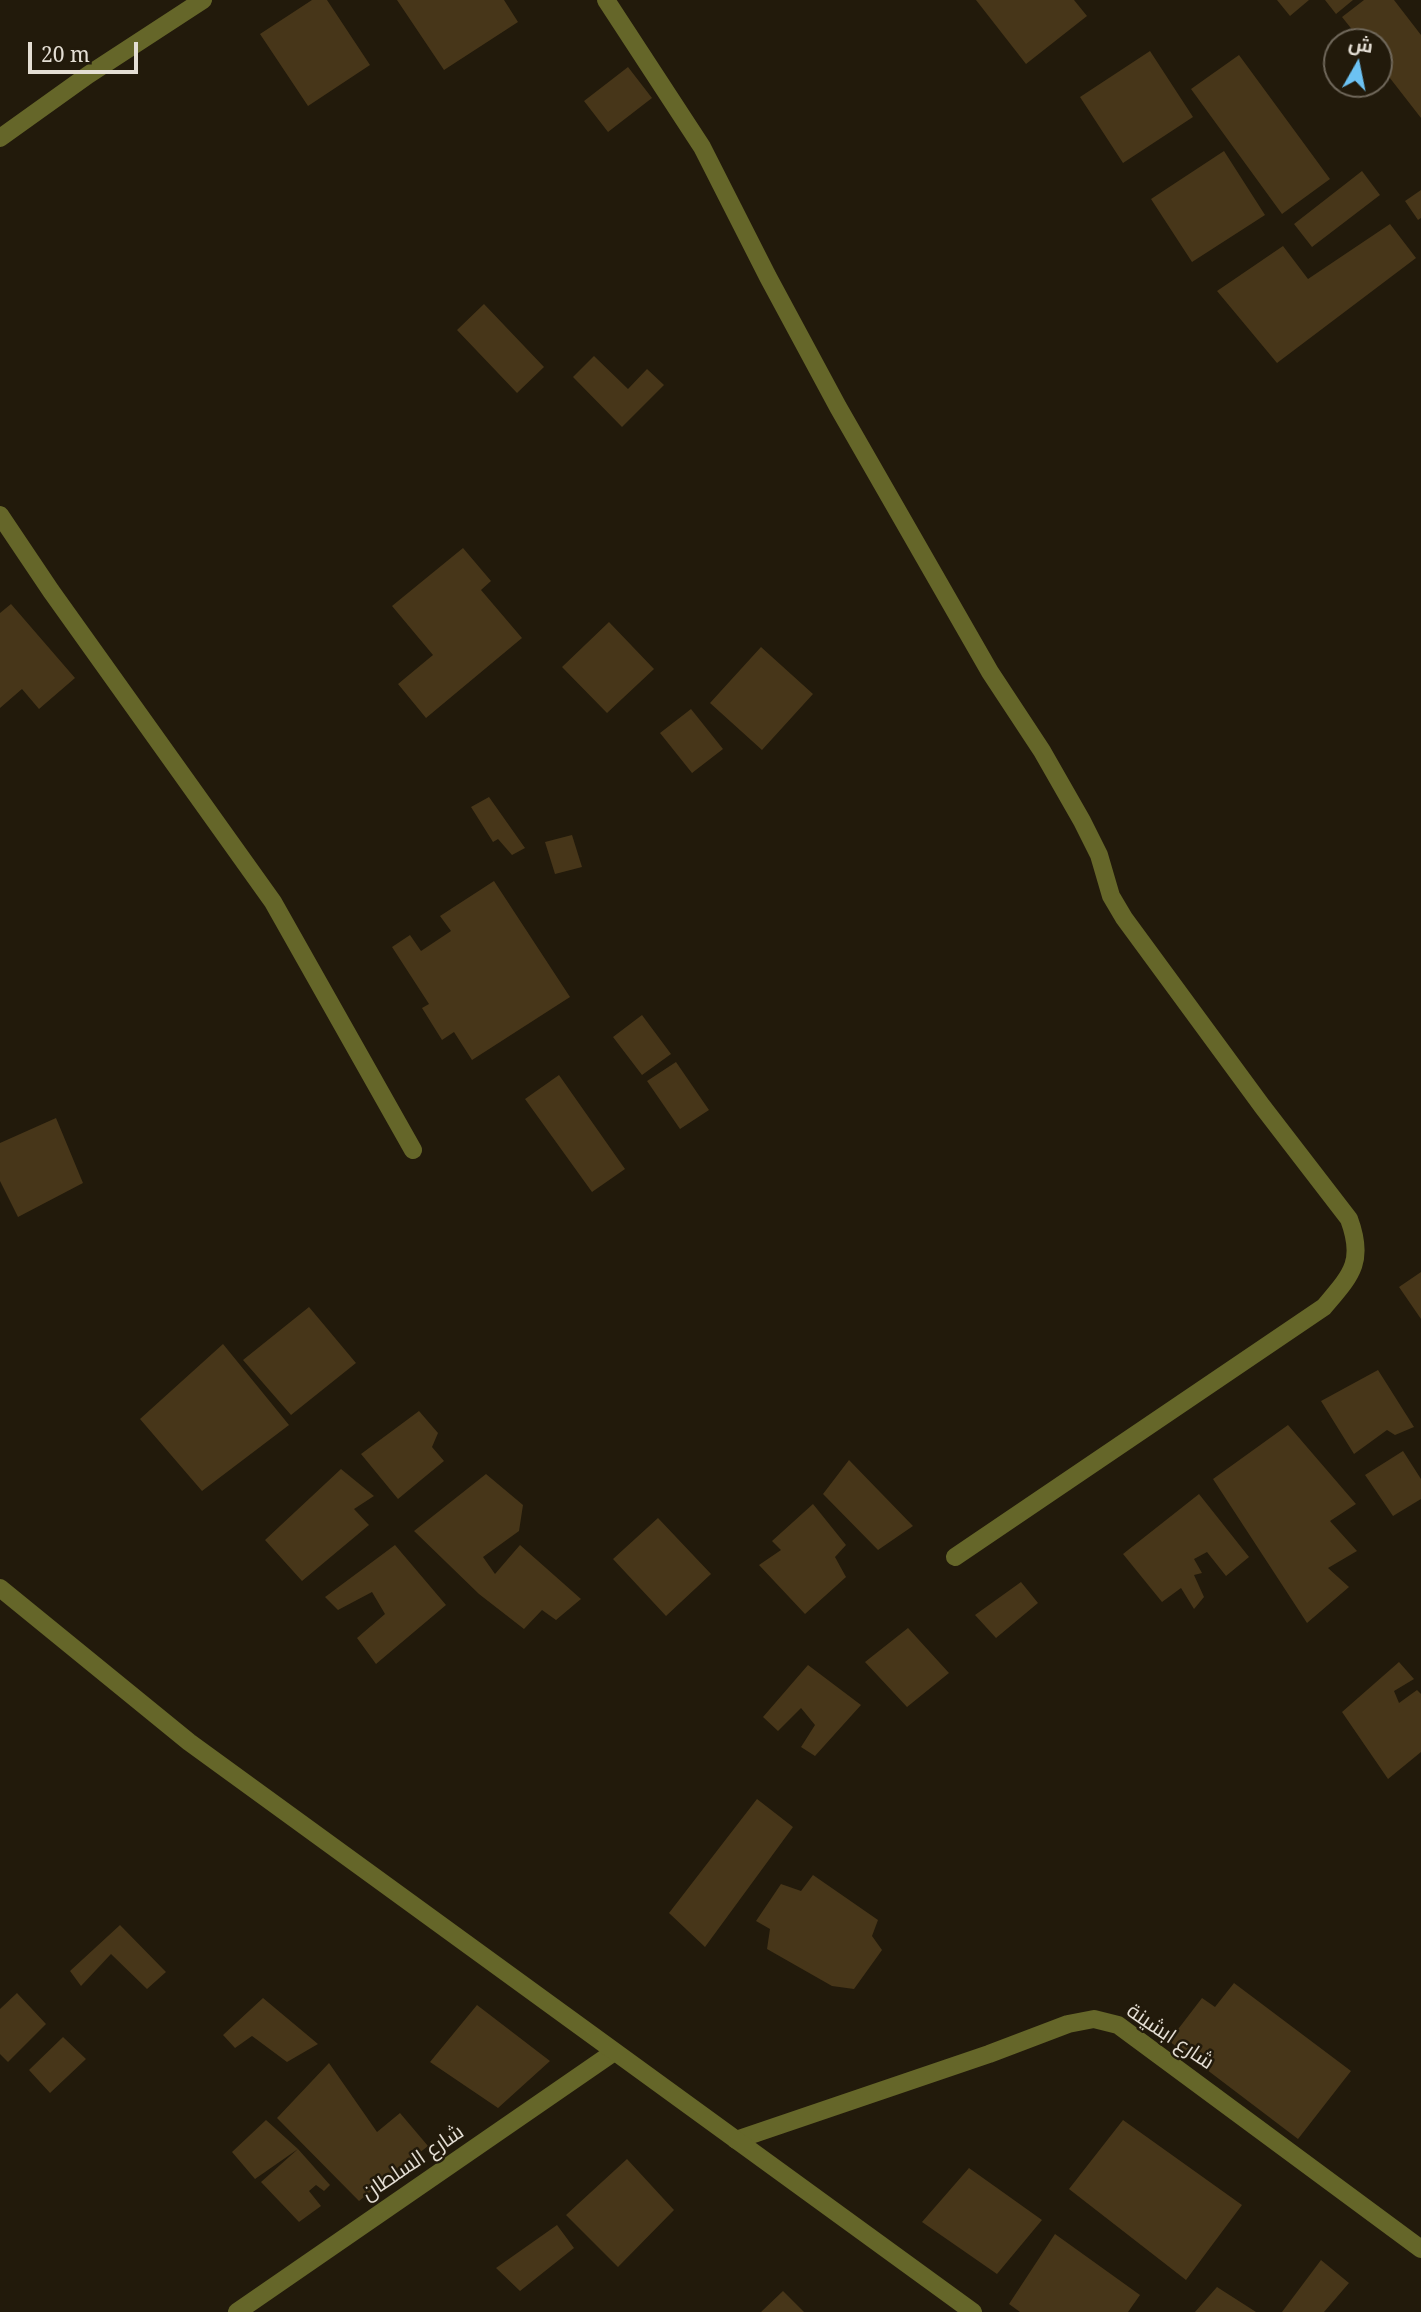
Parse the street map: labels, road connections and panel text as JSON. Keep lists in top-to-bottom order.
{
  "streets": {
    "street": ["شارع ابشينة", "شارع السلطان"]
  },
  "scale_bar": "20 m",
  "north": "top"
}
